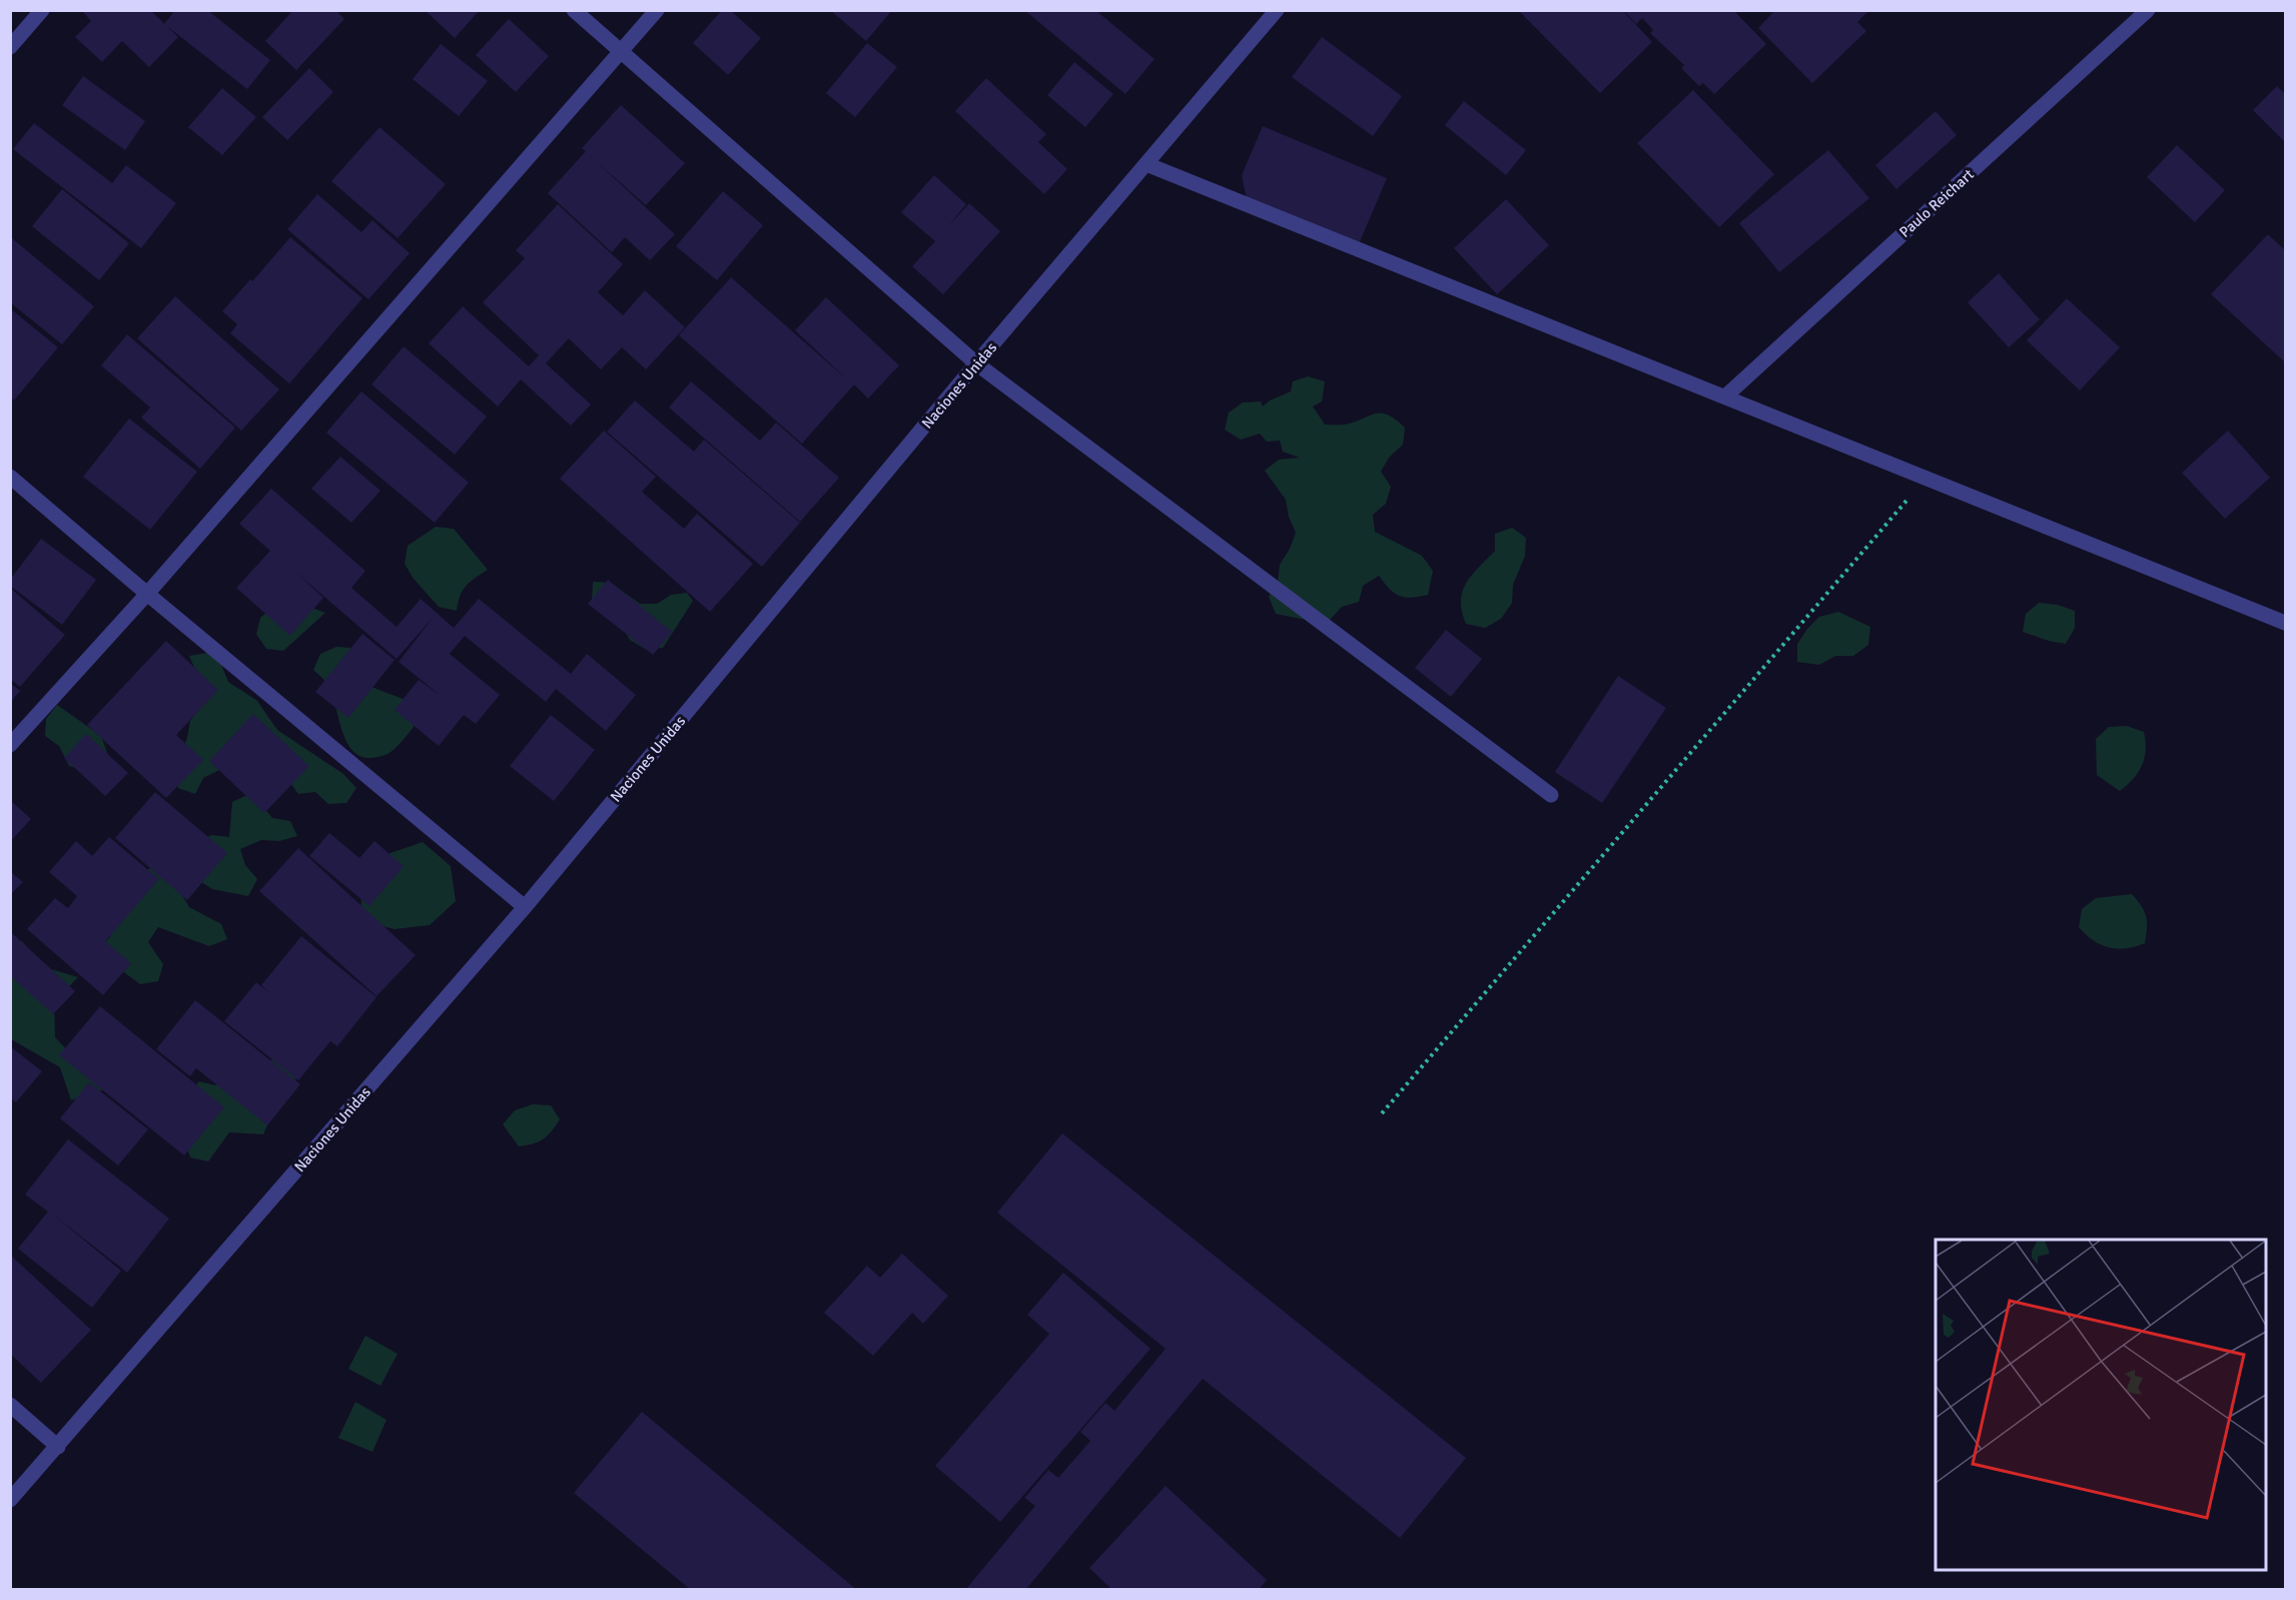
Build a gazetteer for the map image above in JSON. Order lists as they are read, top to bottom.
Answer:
{
  "streets": {
    "street": ["Paulo Reichart", "Naciones Unidas"]
  }
}
